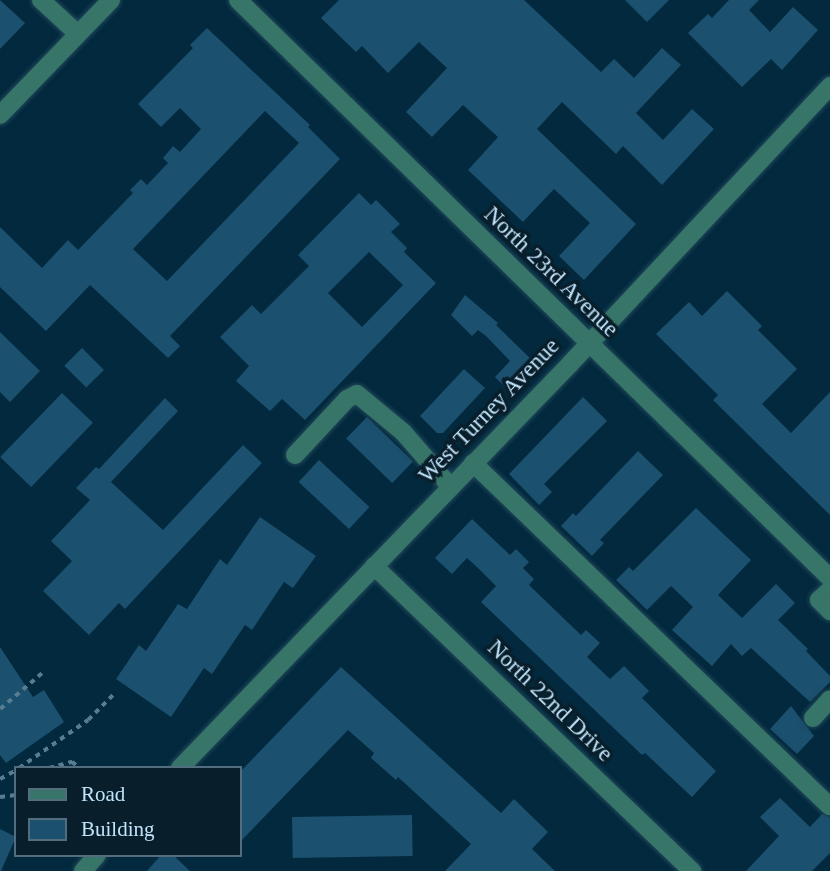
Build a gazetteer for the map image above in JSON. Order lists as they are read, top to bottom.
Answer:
{
  "streets": {
    "street": ["North 23rd Avenue", "West Turney Avenue", "North 22nd Drive"]
  },
  "crossings": [
    ["North 23rd Avenue", "West Turney Avenue"],
    ["West Turney Avenue", "North 22nd Drive"]
  ],
  "legend": ["Road", "Building"]
}
